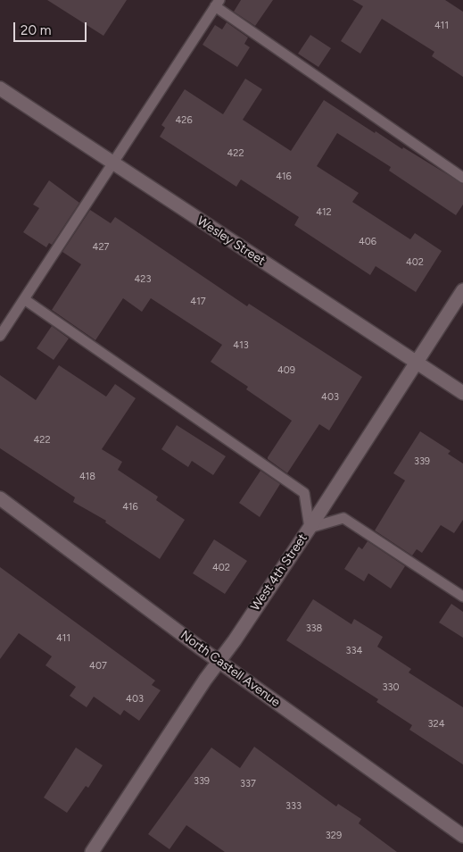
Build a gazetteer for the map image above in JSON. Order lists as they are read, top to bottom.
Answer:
{
  "streets": {
    "street": ["Wesley Street", "West 4th Street", "North Castell Avenue"]
  },
  "crossings": [
    ["Wesley Street", "West 4th Street"],
    ["West 4th Street", "North Castell Avenue"]
  ],
  "house_numbers": [
    "411",
    "426",
    "422",
    "416",
    "412",
    "406",
    "427",
    "402",
    "423",
    "417",
    "413",
    "409",
    "403",
    "422",
    "339",
    "418",
    "416",
    "402",
    "338",
    "411",
    "334",
    "407",
    "330",
    "403",
    "324",
    "339",
    "337",
    "333",
    "329"
  ],
  "scale_bar": "20 m"
}
